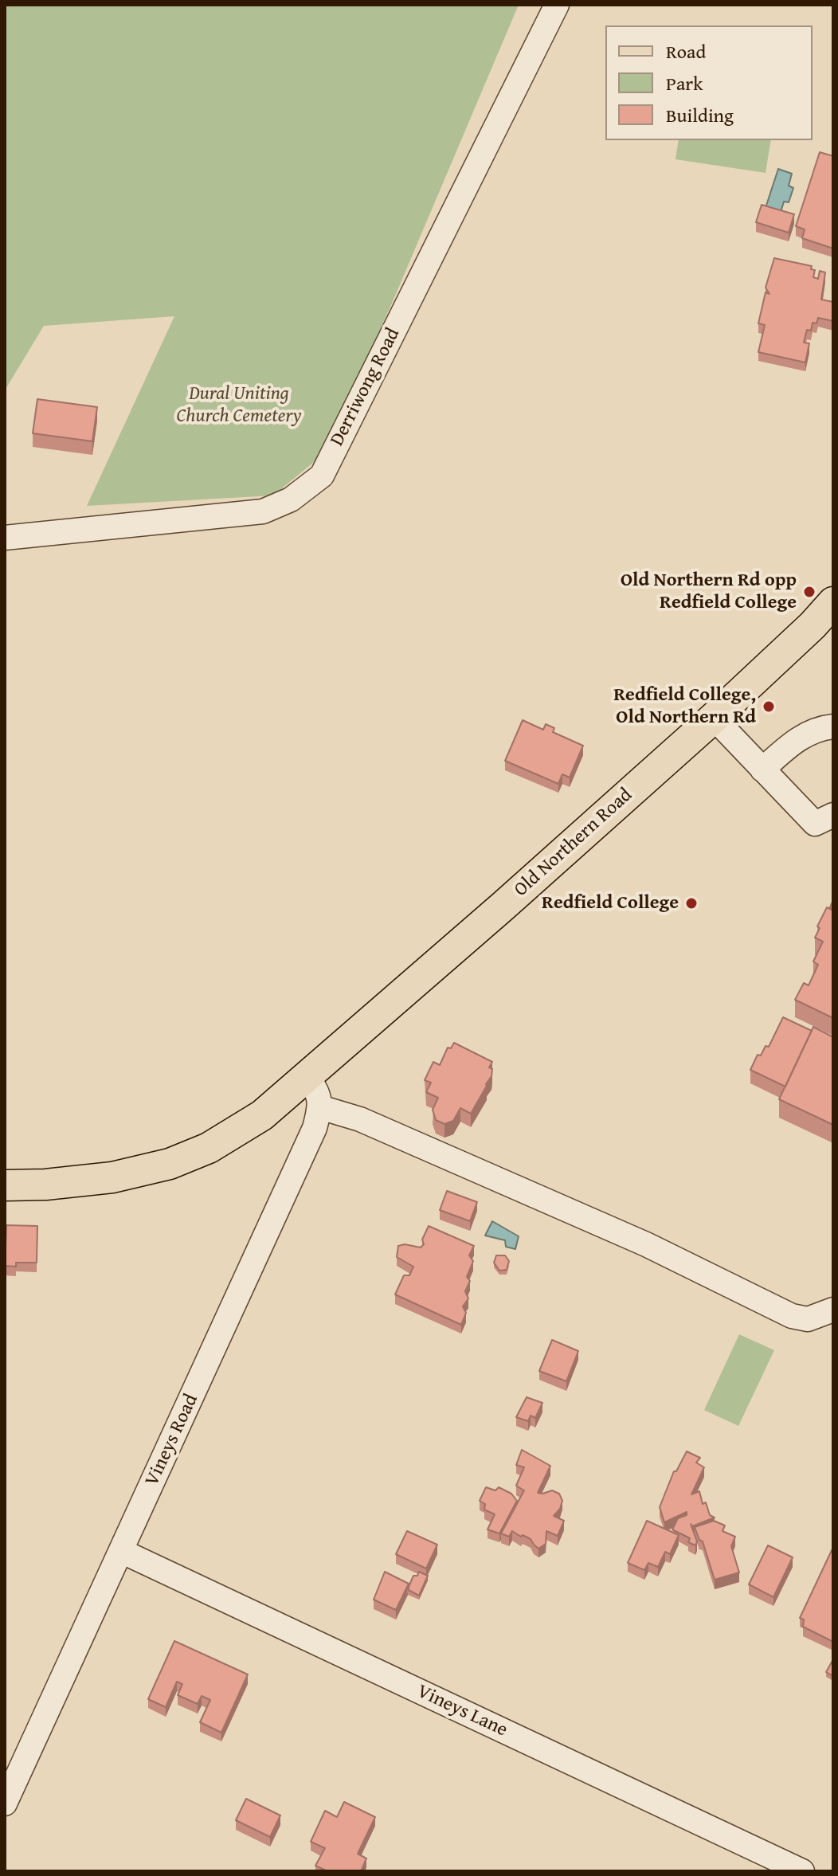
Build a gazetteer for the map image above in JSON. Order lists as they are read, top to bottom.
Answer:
{
  "streets": {
    "main road": ["Old Northern Road"],
    "street": ["Derriwong Road", "Vineys Road", "Vineys Lane"]
  },
  "crossings": [
    ["Vineys Road", "Vineys Lane"]
  ],
  "parks": ["Dural Uniting Church Cemetery"],
  "places": ["Old Northern Rd opp Redfield College", "Redfield College, Old Northern Rd", "Redfield College"],
  "legend": ["Road", "Park", "Building"]
}
